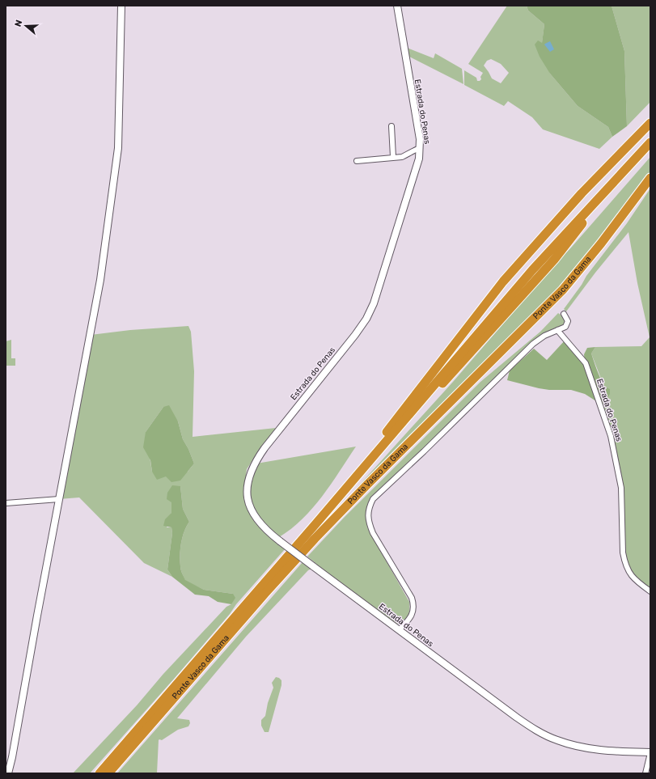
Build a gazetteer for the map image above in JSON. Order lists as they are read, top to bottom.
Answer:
{
  "streets": {
    "highway": ["Ponte Vasco da Gama"],
    "street": ["Estrada do Penas"]
  },
  "north": "left"
}
